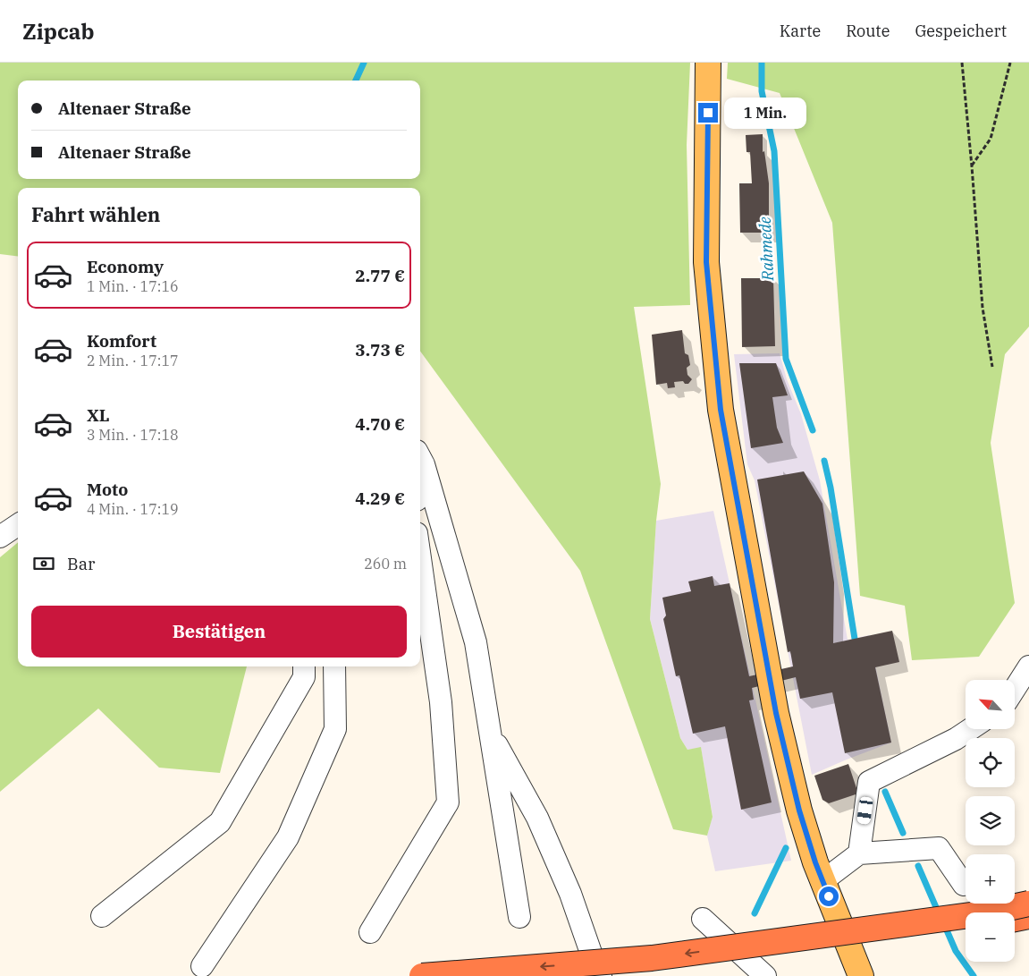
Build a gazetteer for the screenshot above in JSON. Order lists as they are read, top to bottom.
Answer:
{
  "water": ["Rahmede"],
  "north": "top left",
  "page": {
    "header": "Zipcab",
    "nav": ["Karte", "Route", "Gespeichert"],
    "banner": ["Altenaer Straße", "Altenaer Straße"],
    "bubble": "1 Min.",
    "heading": "Fahrt wählen",
    "list": [
      {
        "name": "Economy",
        "note": "1 Min. · 17:16",
        "value": "2.77 €"
      },
      {
        "name": "Komfort",
        "note": "2 Min. · 17:17",
        "value": "3.73 €"
      },
      {
        "name": "XL",
        "note": "3 Min. · 17:18",
        "value": "4.70 €"
      },
      {
        "name": "Moto",
        "note": "4 Min. · 17:19",
        "value": "4.29 €"
      }
    ],
    "pay": ["Bar", "260 m"],
    "buttons": "Bestätigen",
    "map_buttons": ["+", "−"]
  }
}
